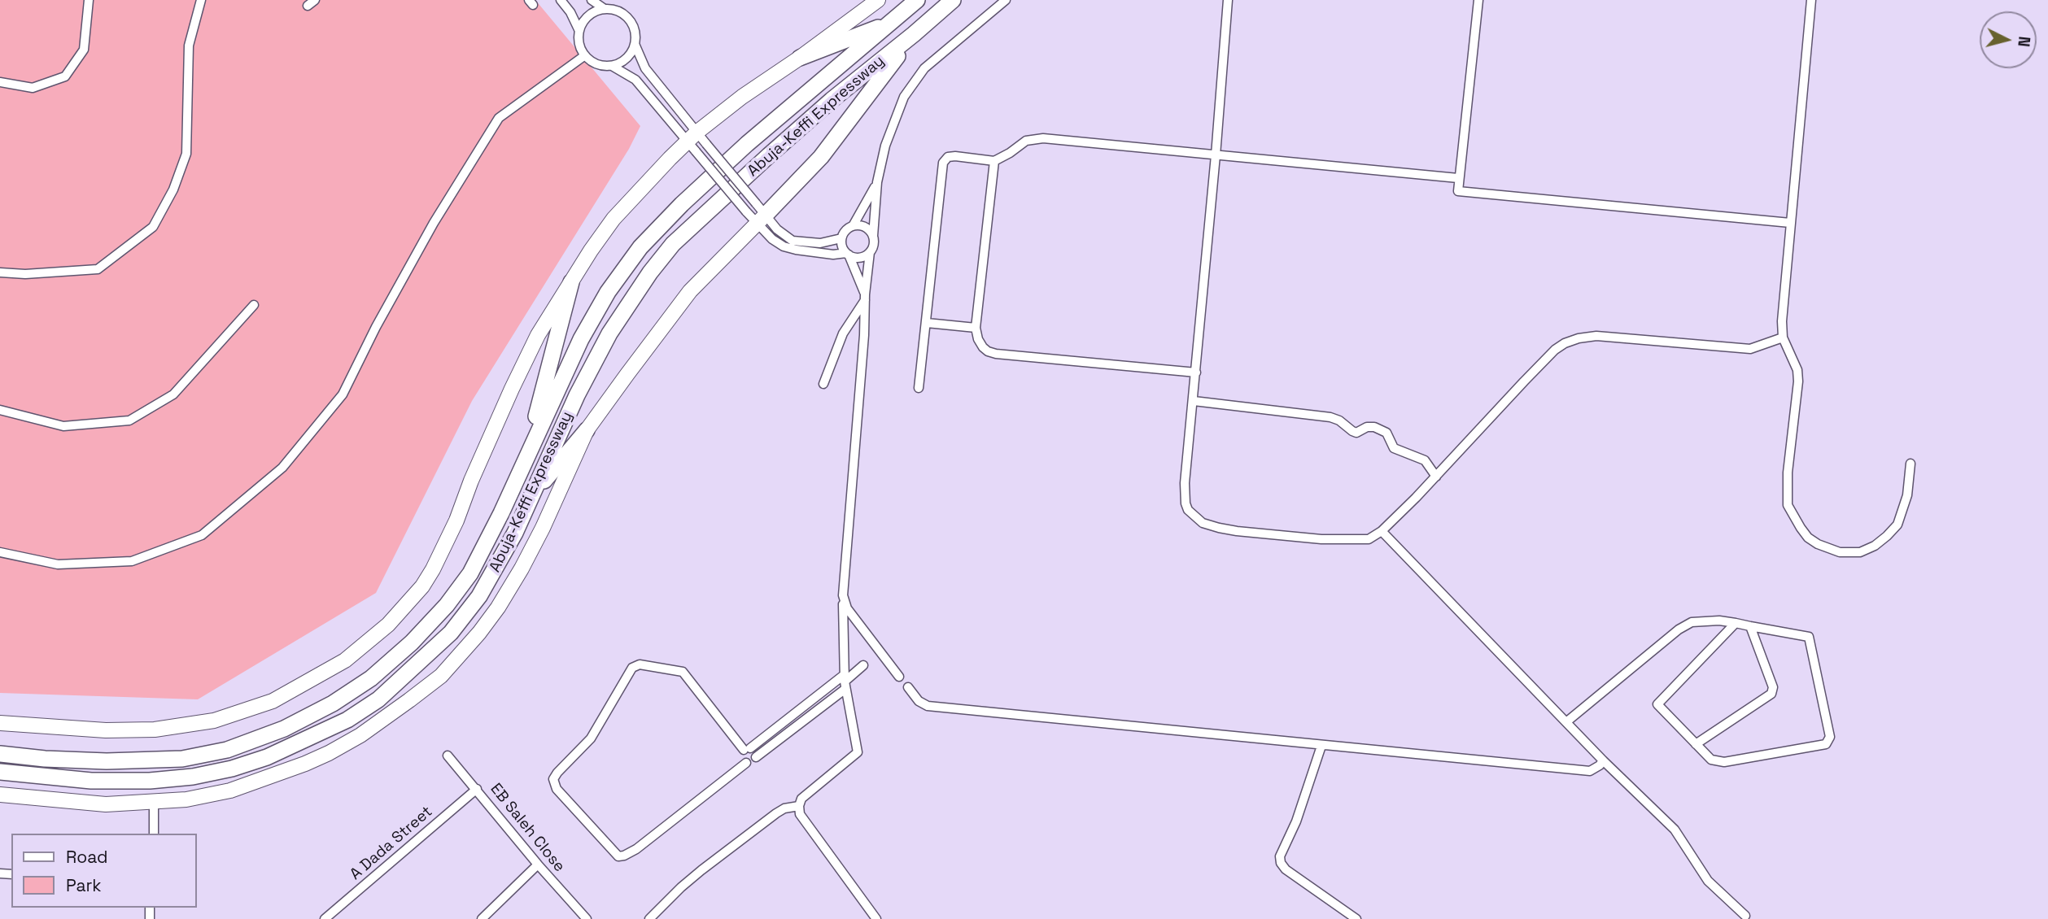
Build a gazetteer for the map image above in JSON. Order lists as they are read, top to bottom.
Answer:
{
  "streets": {
    "highway": ["Abuja-Keffi Expressway"],
    "street": ["EB Saleh Close", "A Dada Street"]
  },
  "crossings": [
    ["EB Saleh Close", "A Dada Street"]
  ],
  "legend": ["Road", "Park"],
  "north": "right"
}
